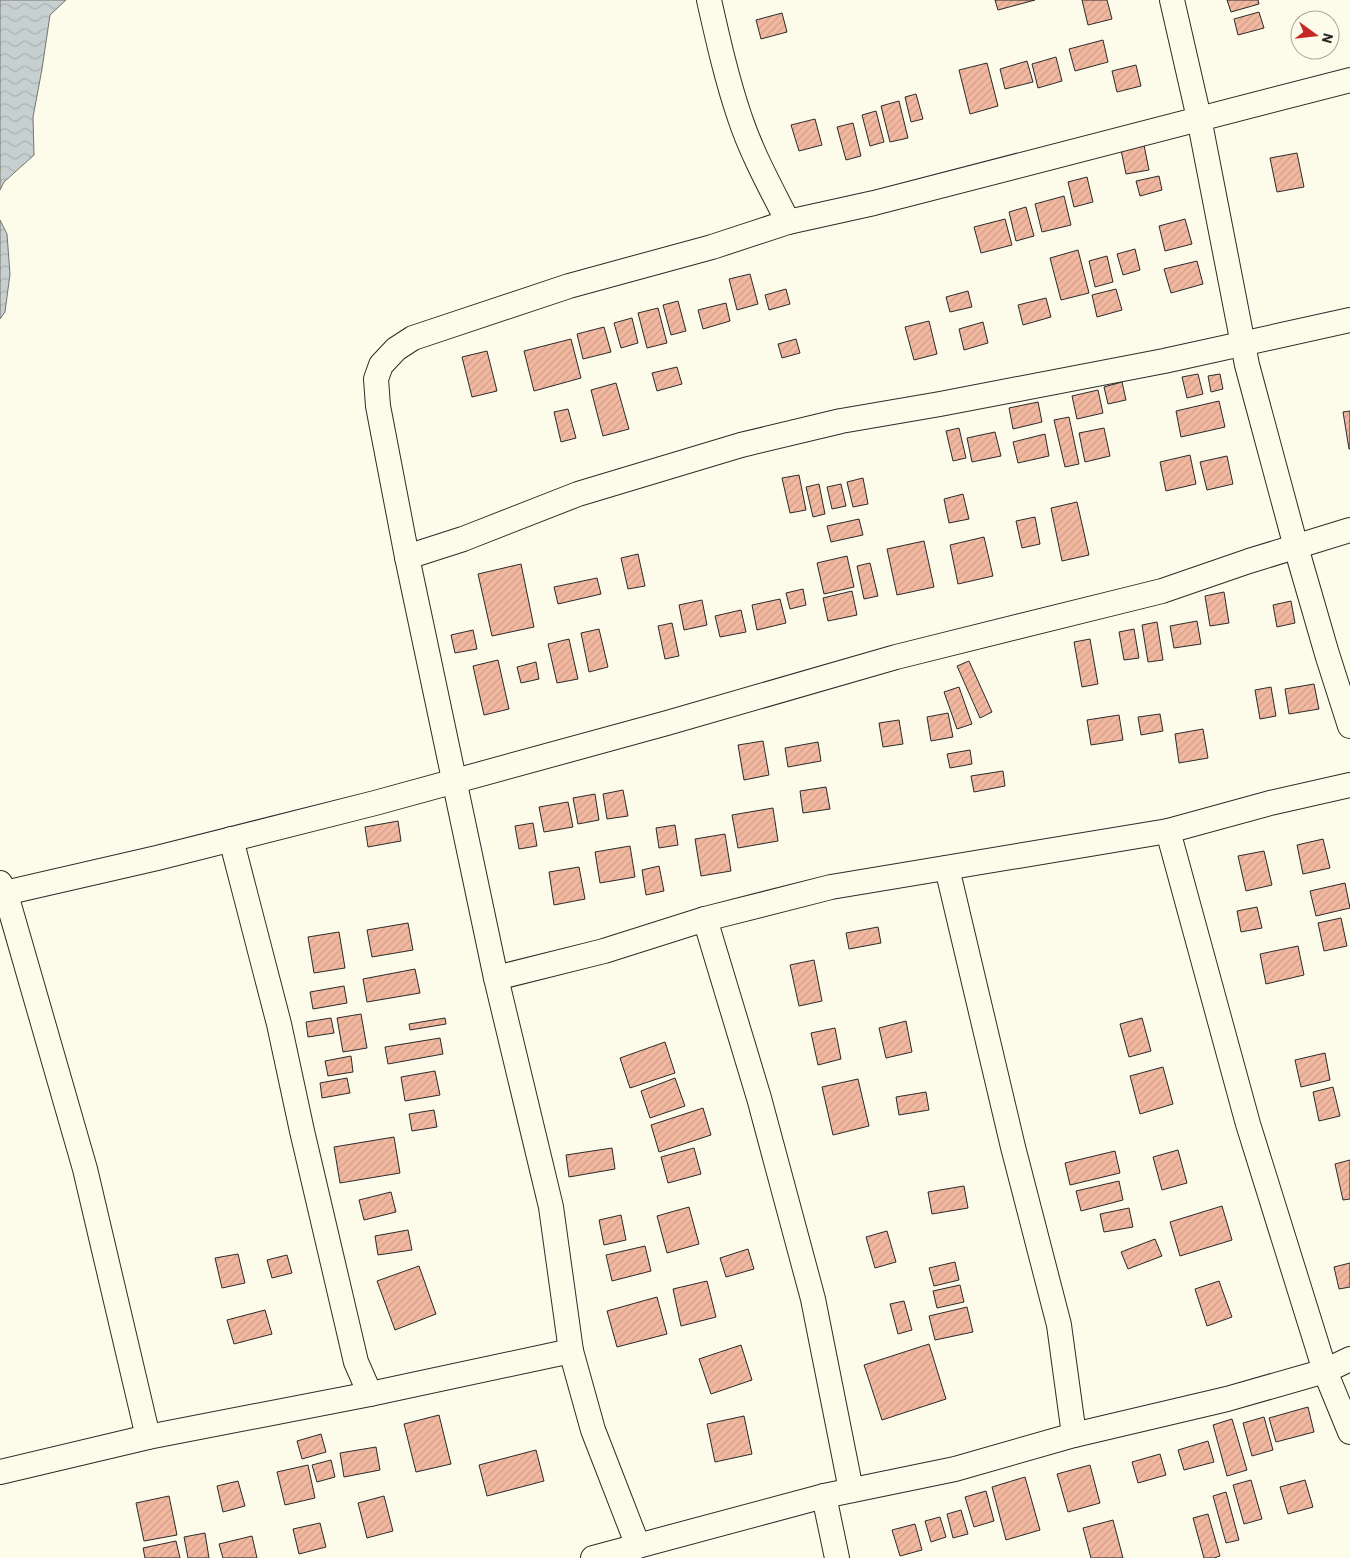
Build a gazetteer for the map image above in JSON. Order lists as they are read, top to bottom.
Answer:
{
  "north": "right"
}
